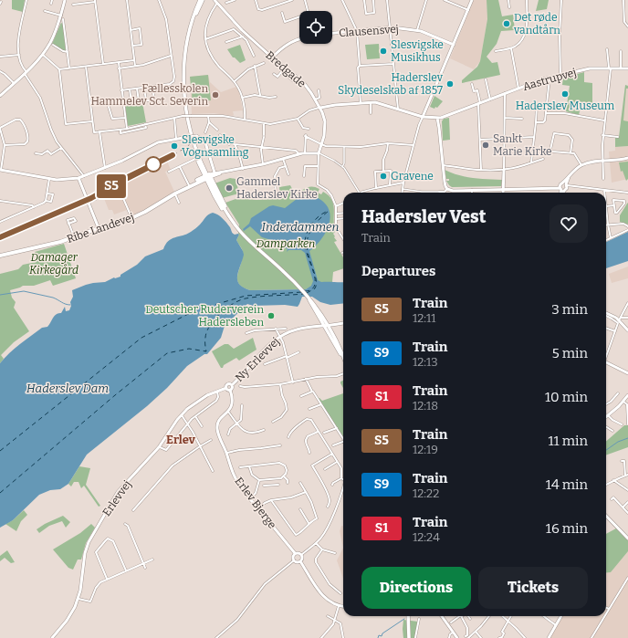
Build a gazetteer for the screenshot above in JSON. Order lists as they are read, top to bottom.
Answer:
{
  "streets": {
    "main road": ["Ribe Landevej"],
    "street": [
      "Clausensvej",
      "Bredgade",
      "Aastrupvej",
      "Ny Erlevvej",
      "Erlevvej",
      "Erlev Bjerge"
    ]
  },
  "crossings": [
    ["Bredgade", "Aastrupvej"],
    ["Ny Erlevvej", "Erlevvej"]
  ],
  "districts": ["Erlev"],
  "water": ["Inderdammen", "Haderslev Dam"],
  "parks": ["Damparken", "Damager Kirkegård"],
  "places": [
    "Det røde vandtårn",
    "Slesvigske Musikhus",
    "Haderslev Skydeselskab af 1857",
    "Haderslev Museum",
    "Fællesskolen Hammelev Sct. Severin",
    "Sankt Marie Kirke",
    "Slesvigske Vognsamling",
    "Gravene",
    "Gammel Haderslev Kirke",
    "Deutscher Ruderverein Hadersleben"
  ],
  "page": {
    "on_map": "S5",
    "heading": [
      ["Haderslev Vest", "Train"],
      "Departures"
    ],
    "list": [
      {
        "mark": "S5",
        "name": "Train",
        "note": "12:11",
        "value": "3 min"
      },
      {
        "mark": "S9",
        "name": "Train",
        "note": "12:13",
        "value": "5 min"
      },
      {
        "mark": "S1",
        "name": "Train",
        "note": "12:18",
        "value": "10 min"
      },
      {
        "mark": "S5",
        "name": "Train",
        "note": "12:19",
        "value": "11 min"
      },
      {
        "mark": "S9",
        "name": "Train",
        "note": "12:22",
        "value": "14 min"
      },
      {
        "mark": "S1",
        "name": "Train",
        "note": "12:24",
        "value": "16 min"
      }
    ],
    "buttons": ["Directions", "Tickets"]
  }
}
